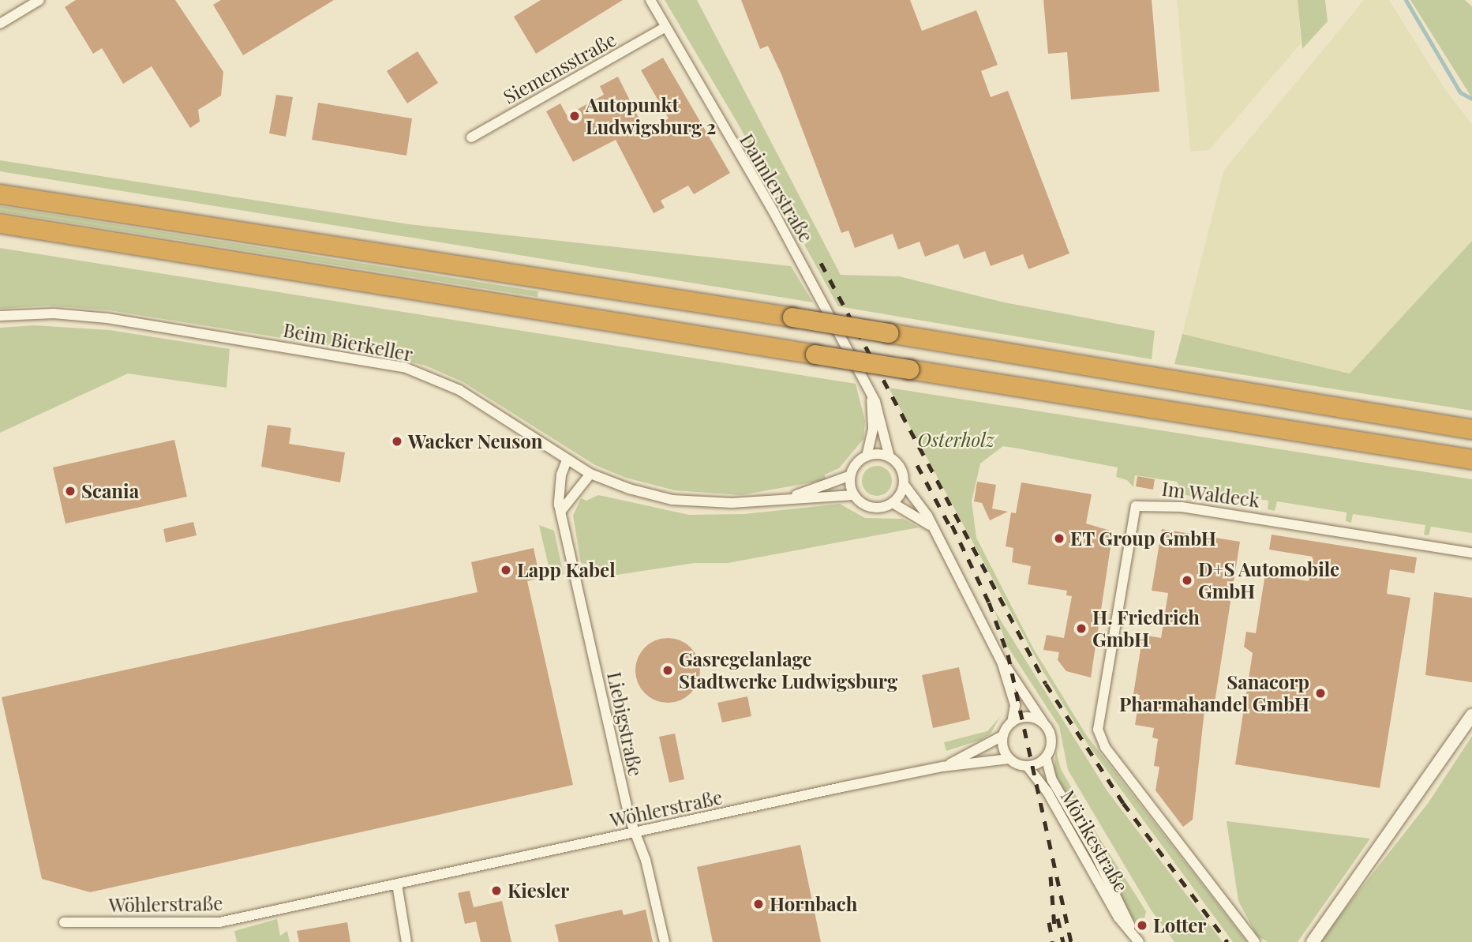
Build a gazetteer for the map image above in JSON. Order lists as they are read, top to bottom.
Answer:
{
  "streets": {
    "street": [
      "Siemensstraße",
      "Daimlerstraße",
      "Beim Bierkeller",
      "Im Waldeck",
      "Liebigstraße",
      "Wöhlerstraße",
      "Mörikestraße"
    ]
  },
  "crossings": [
    ["Siemensstraße", "Daimlerstraße"],
    ["Daimlerstraße", "Beim Bierkeller"],
    ["Daimlerstraße", "Mörikestraße"],
    ["Beim Bierkeller", "Liebigstraße"],
    ["Beim Bierkeller", "Mörikestraße"],
    ["Liebigstraße", "Wöhlerstraße"],
    ["Wöhlerstraße", "Mörikestraße"]
  ],
  "parks": ["Osterholz"],
  "places": [
    "Autopunkt Ludwigsburg 2",
    "Wacker Neuson",
    "Scania",
    "ET Group GmbH",
    "Lapp Kabel",
    "D+S Automobile GmbH",
    "H. Friedrich GmbH",
    "Gasregelanlage Stadtwerke Ludwigsburg",
    "Sanacorp Pharmahandel GmbH",
    "Kiesler",
    "Hornbach",
    "Lotter"
  ]
}
